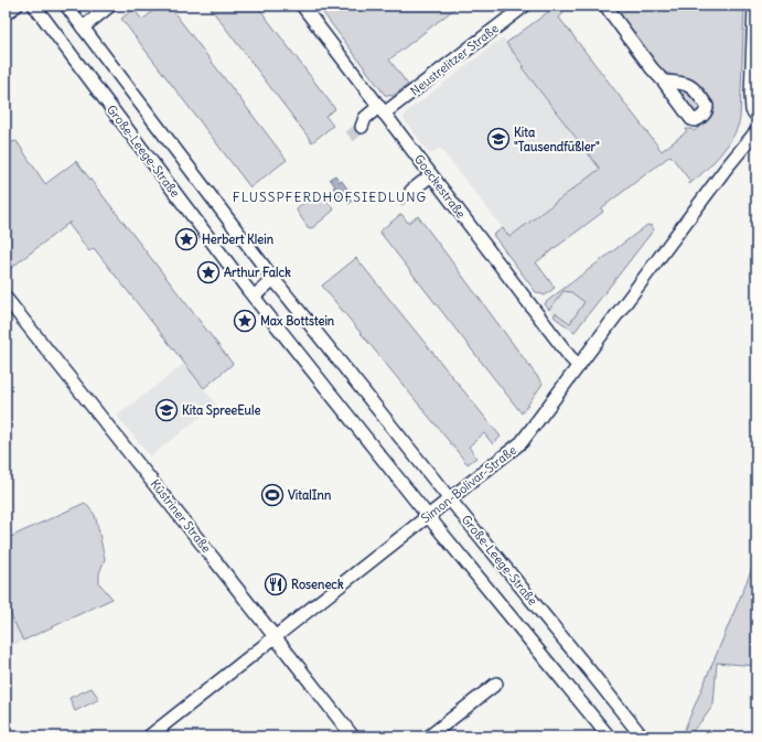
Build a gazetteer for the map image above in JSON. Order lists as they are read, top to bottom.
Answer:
{
  "streets": {
    "street": [
      "Neustrelitzer Straße",
      "Große-Leege-Straße",
      "Goeckestraße",
      "Simon-Bolivar-Straße",
      "Küstriner Straße"
    ]
  },
  "crossings": [
    ["Neustrelitzer Straße", "Goeckestraße"],
    ["Große-Leege-Straße", "Simon-Bolivar-Straße"],
    ["Goeckestraße", "Simon-Bolivar-Straße"],
    ["Simon-Bolivar-Straße", "Küstriner Straße"]
  ],
  "districts": ["FLUSSPFERDHOFSIEDLUNG"],
  "places": {
    "school or university": ["Kita \"Tausendfüßler\"", "Kita SpreeEule"],
    "place": ["Herbert Klein", "Arthur Falck", "Max Bottstein"],
    "sports": ["VitalInn"],
    "restaurant": ["Roseneck"]
  }
}
